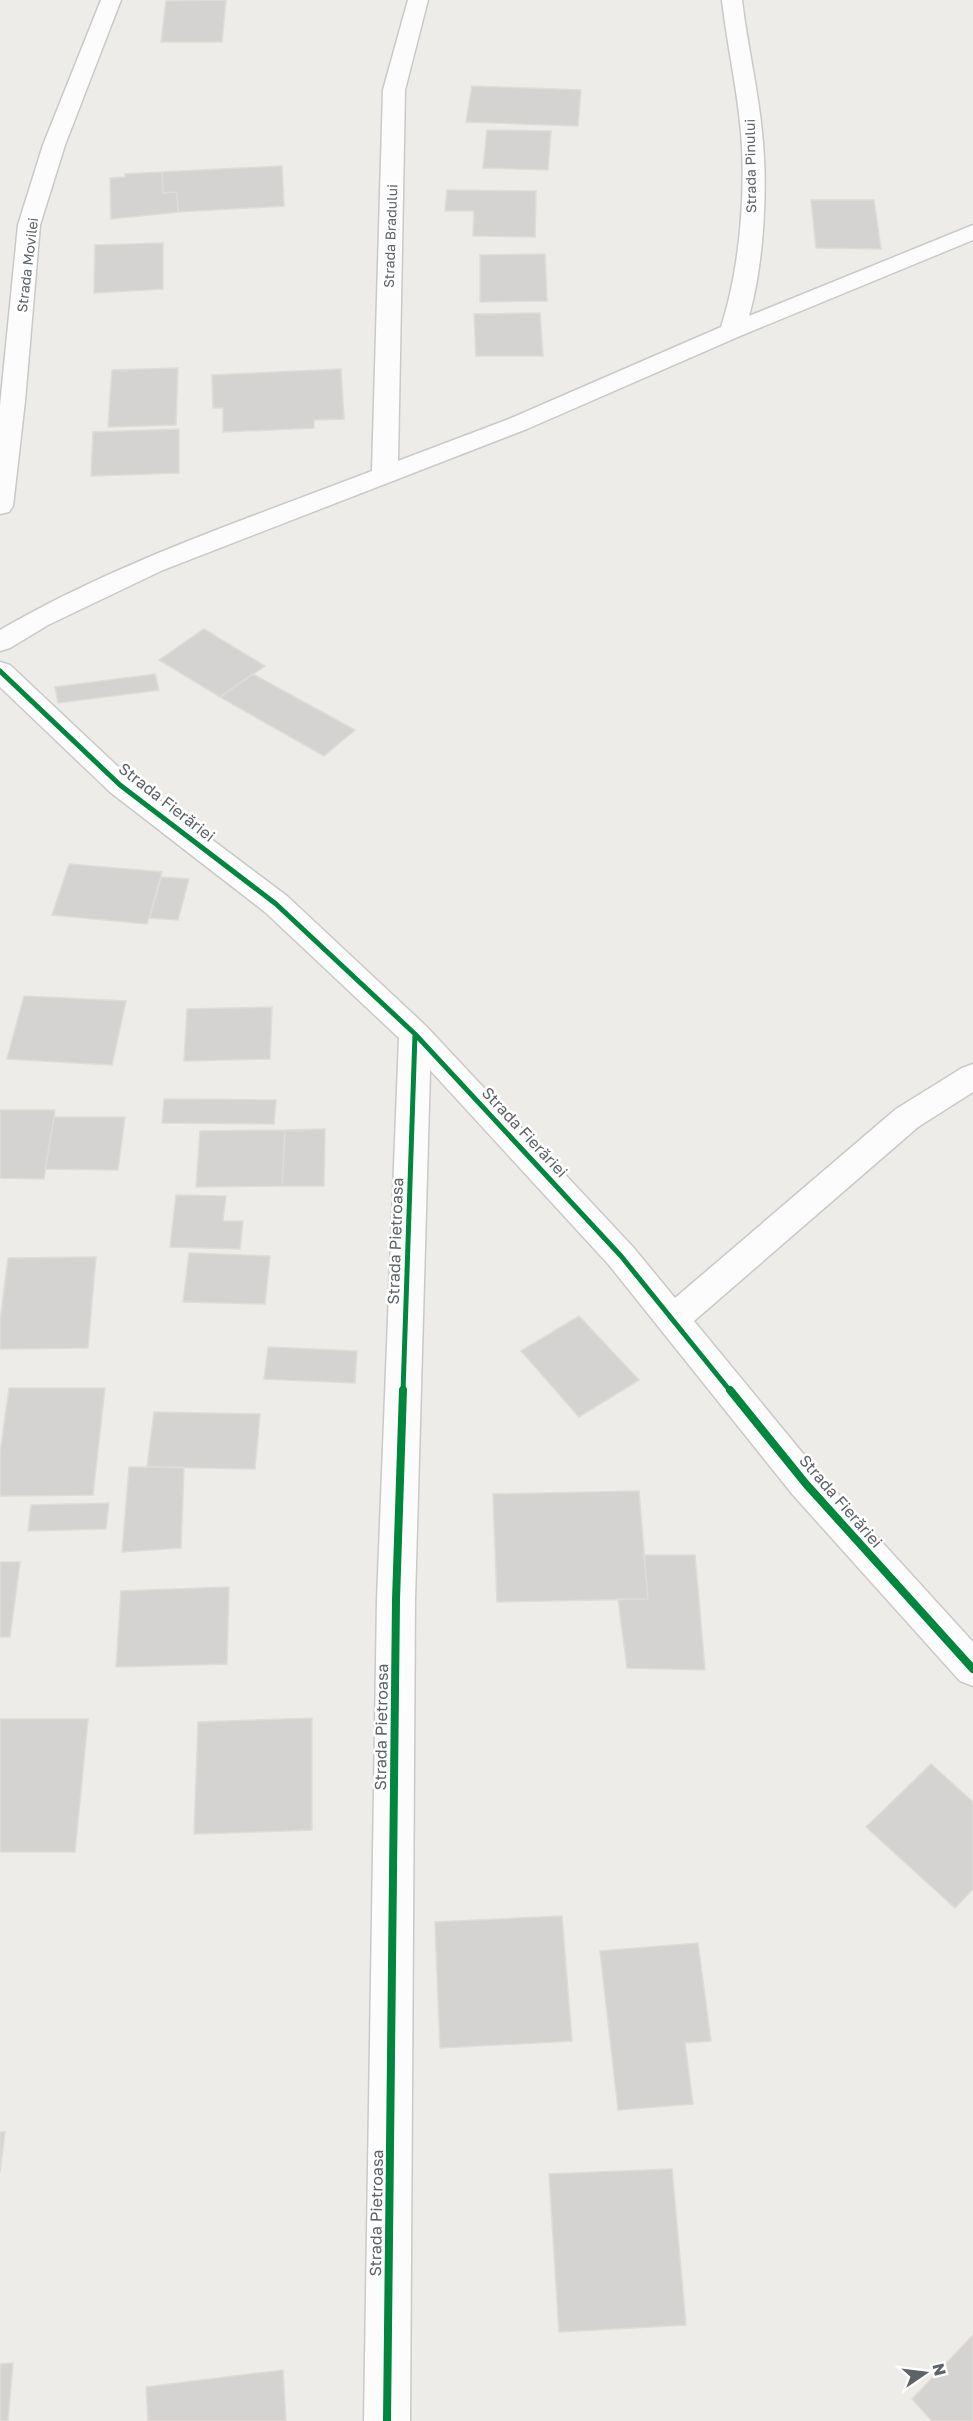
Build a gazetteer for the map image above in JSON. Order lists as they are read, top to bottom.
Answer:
{
  "streets": {
    "street": [
      "Strada Pinului",
      "Strada Bradului",
      "Strada Movilei",
      "Strada Fierăriei",
      "Strada Pietroasa"
    ]
  },
  "crossings": [
    ["Strada Fierăriei", "Strada Pietroasa"]
  ],
  "north": "right"
}
